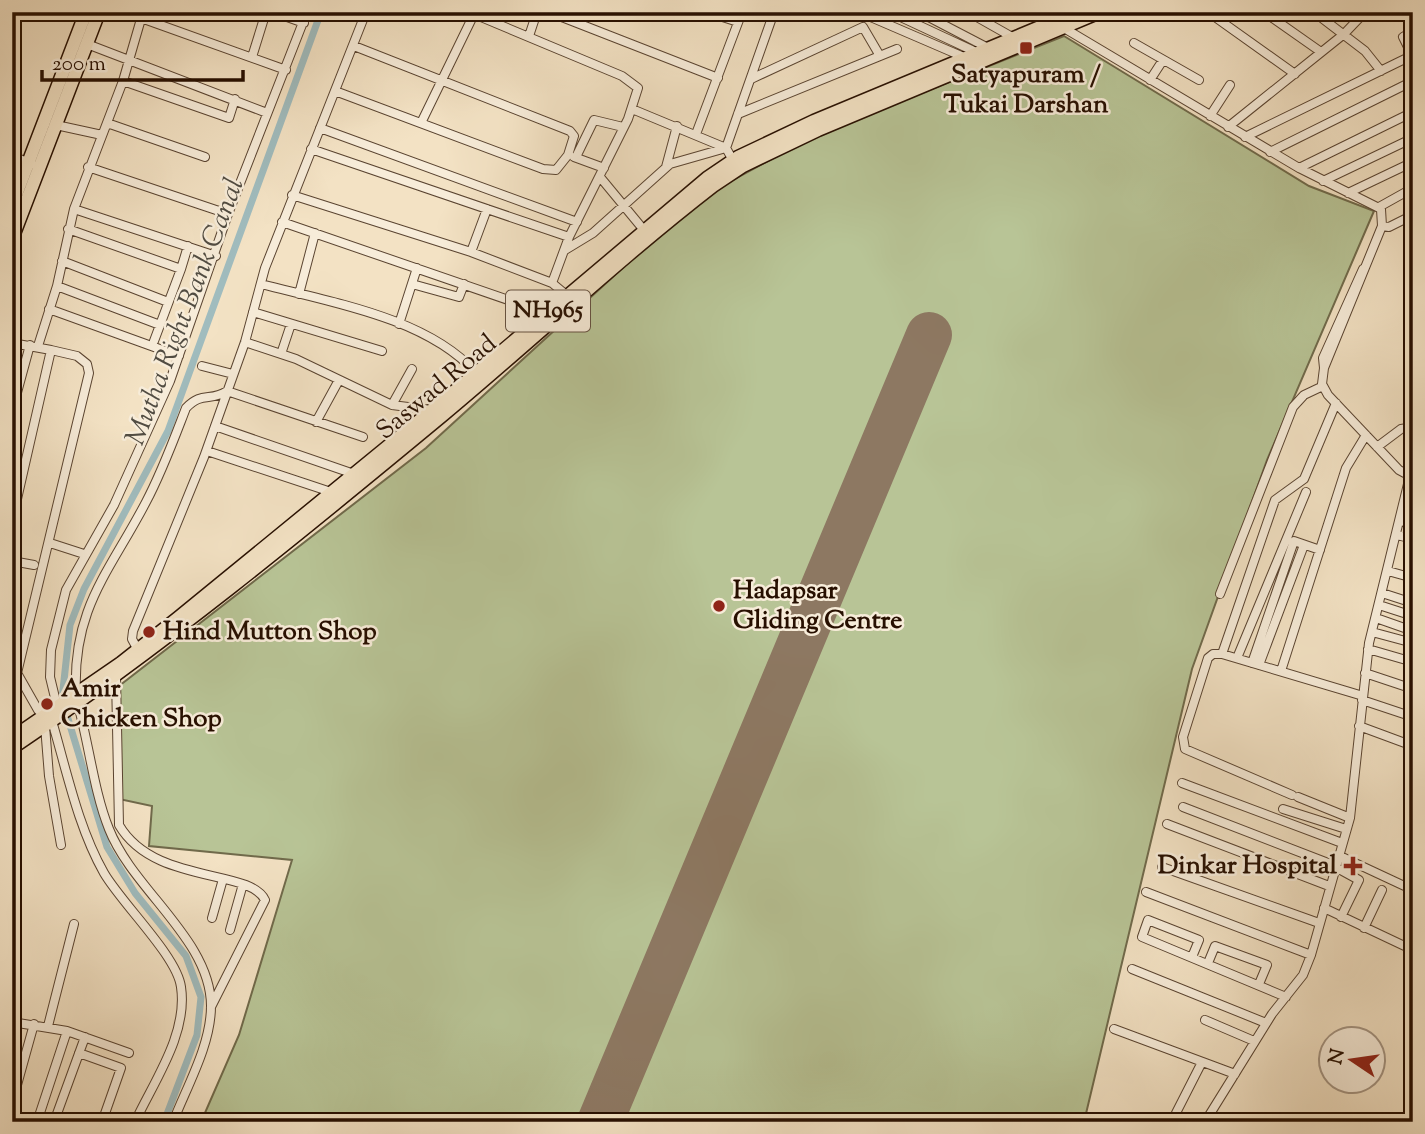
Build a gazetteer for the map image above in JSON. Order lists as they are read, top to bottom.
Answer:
{
  "streets": {
    "highway": ["NH965", "Saswad Road"]
  },
  "crossings": [
    ["NH965", "Saswad Road"]
  ],
  "water": ["Mutha Right Bank Canal"],
  "places": {
    "transit": ["Satyapuram / Tukai Darshan"],
    "other": ["Hadapsar Gliding Centre", "Hind Mutton Shop", "Amir Chicken Shop"],
    "health": ["Dinkar Hospital"]
  },
  "scale_bar": "200 m",
  "north": "left"
}
